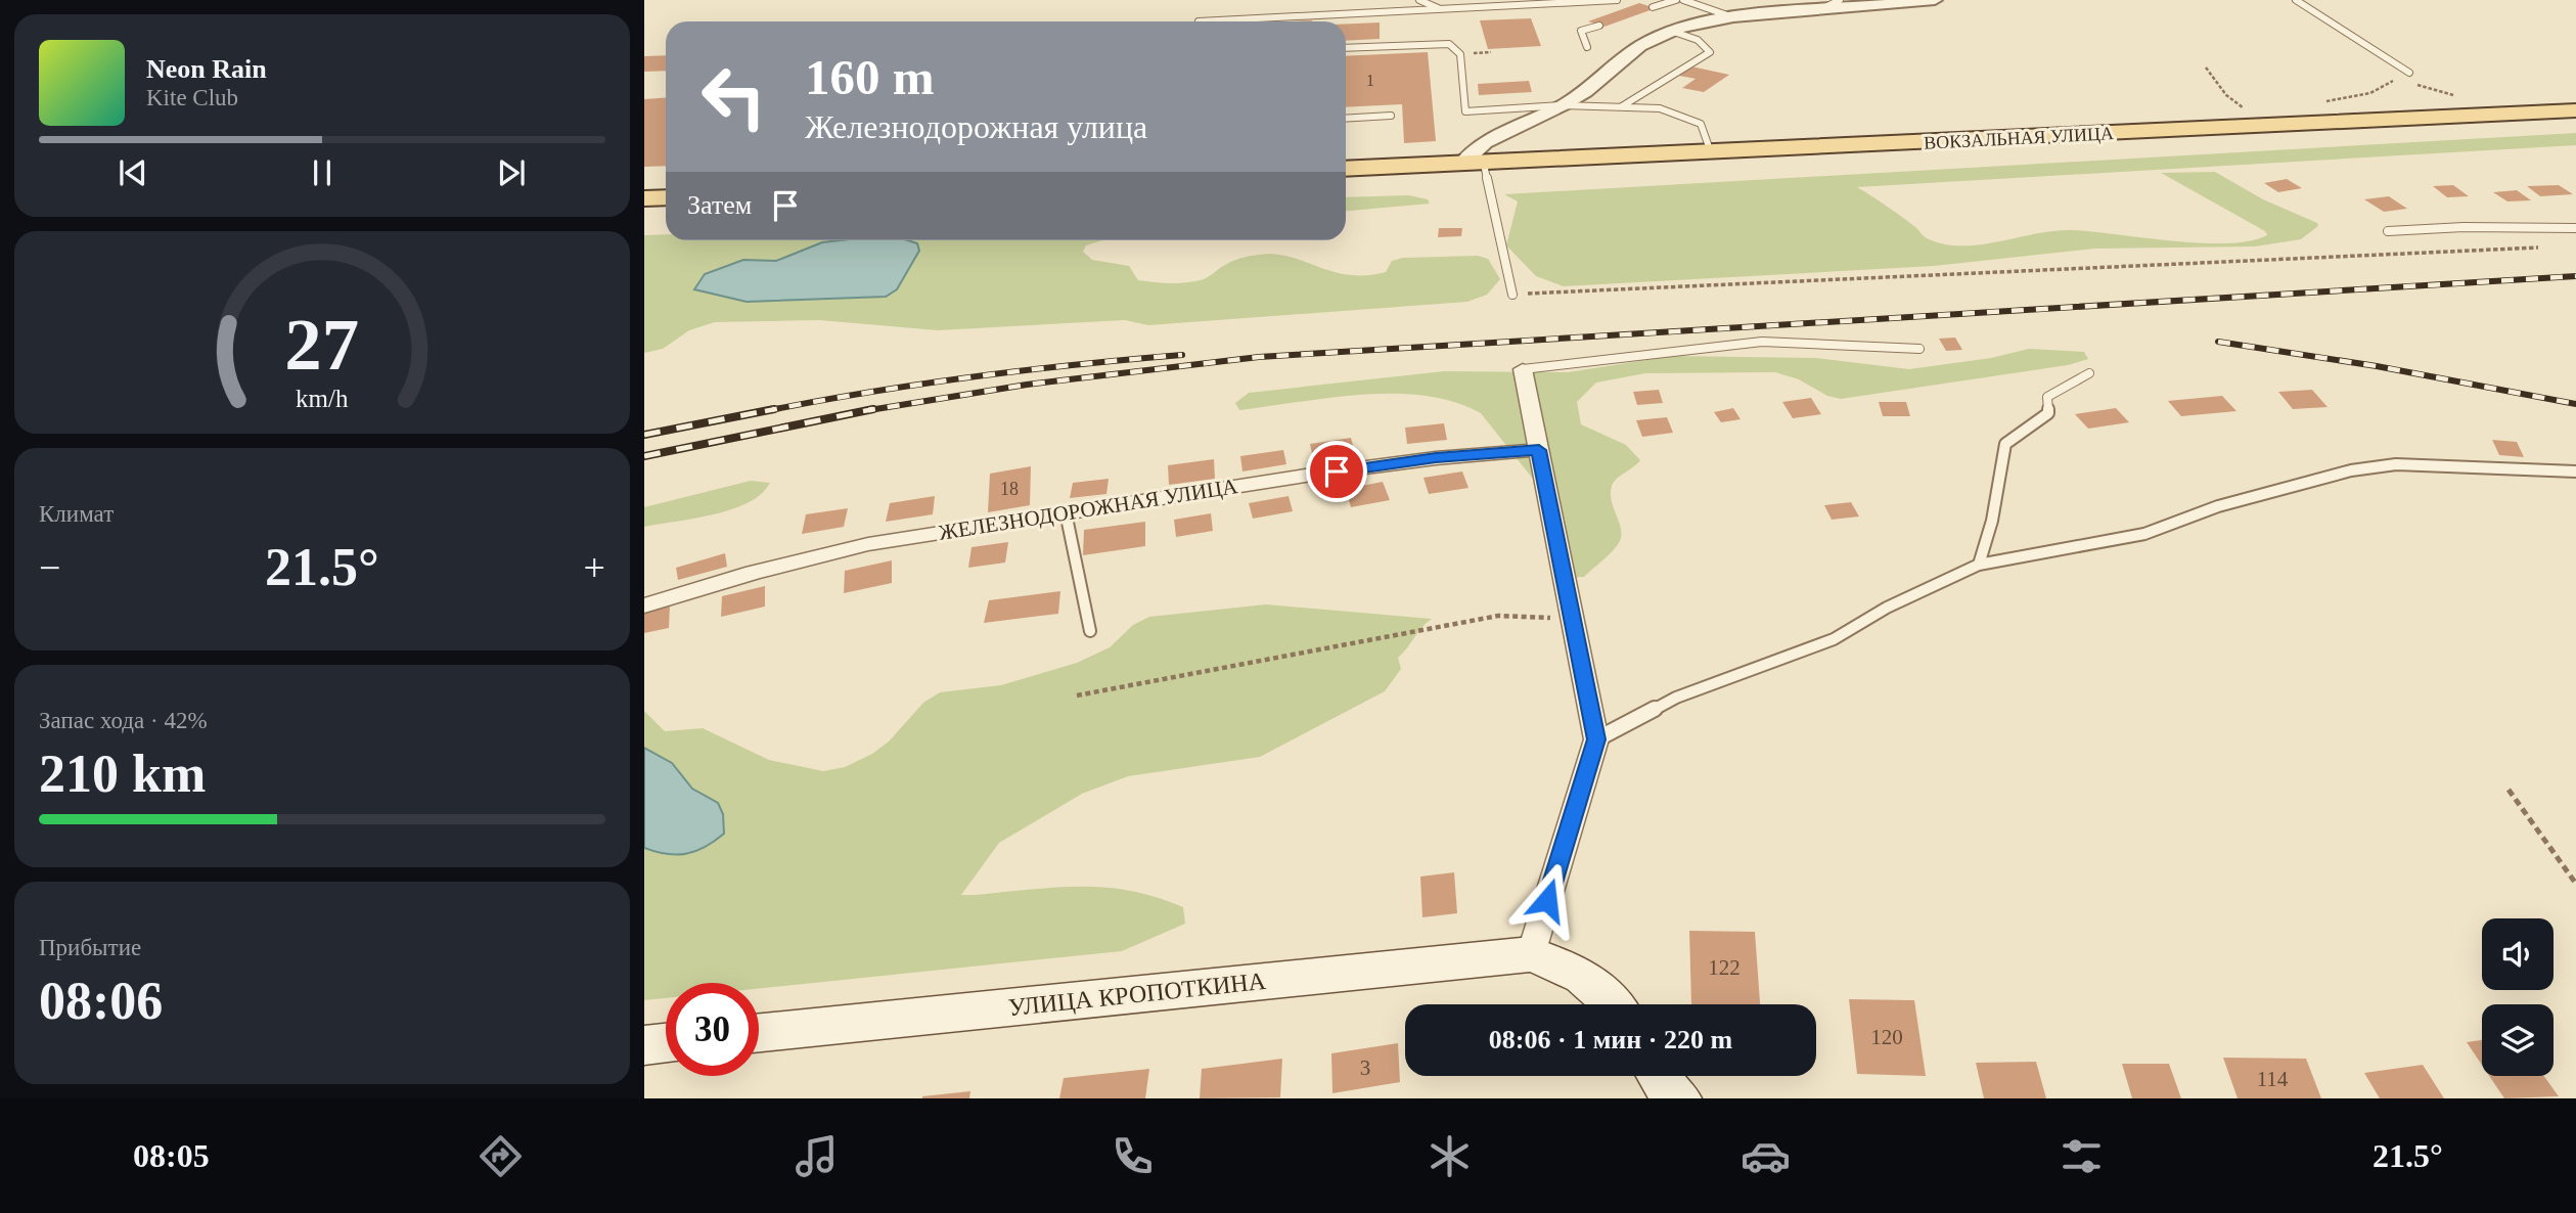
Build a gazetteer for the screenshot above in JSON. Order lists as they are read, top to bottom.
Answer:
{
  "streets": {
    "main road": ["ВОКЗАЛЬНАЯ УЛИЦА", "УЛИЦА КРОПОТКИНА"],
    "street": ["ЖЕЛЕЗНОДОРОЖНАЯ УЛИЦА"]
  },
  "house_numbers": [
    "1",
    "18",
    "122",
    "120",
    "3",
    "114"
  ],
  "page": {
    "turn": ["160 m", "Железнодорожная улица"],
    "song": ["Neon Rain", "Kite Club"],
    "then": "Затем",
    "tile": [
      "Климат",
      ["Запас хода · 42%", "210 km"],
      ["Прибытие", "08:06"]
    ],
    "heat": ["−", "21.5°", "+"],
    "limit": "30",
    "trip": "08:06 · 1 мин · 220 m",
    "tabs": ["08:05", "21.5°"],
    "gauge": ["27", "km/h"]
  }
}
